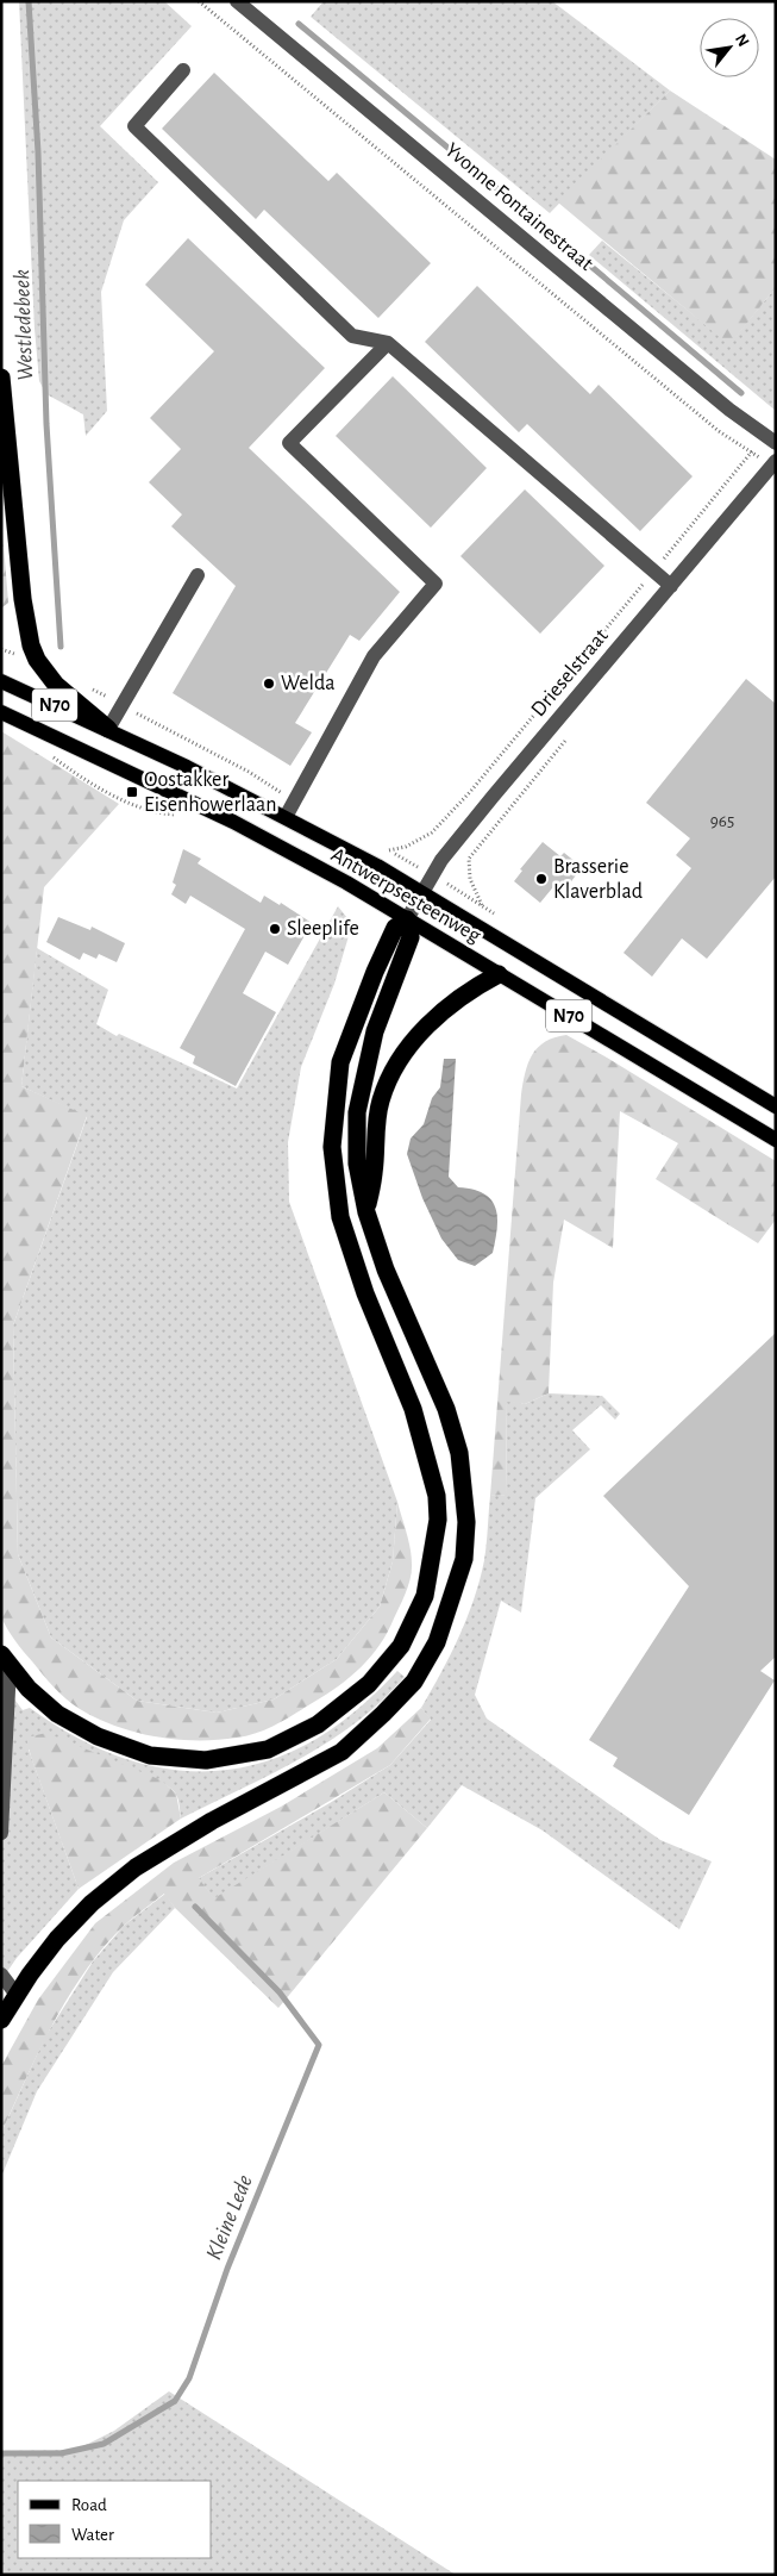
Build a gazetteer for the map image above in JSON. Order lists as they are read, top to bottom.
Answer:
{
  "streets": {
    "main road": ["N70", "Antwerpsesteenweg"],
    "street": ["Yvonne Fontainestraat", "Drieselstraat"]
  },
  "crossings": [
    ["Drieselstraat", "Antwerpsesteenweg"]
  ],
  "water": ["Westledebeek", "Kleine Lede"],
  "places": {
    "other": ["Welda", "Brasserie Klaverblad", "Sleeplife"],
    "transit": ["Oostakker Eisenhowerlaan"]
  },
  "house_numbers": ["965"],
  "legend": ["Road", "Water"],
  "north": "top right"
}
